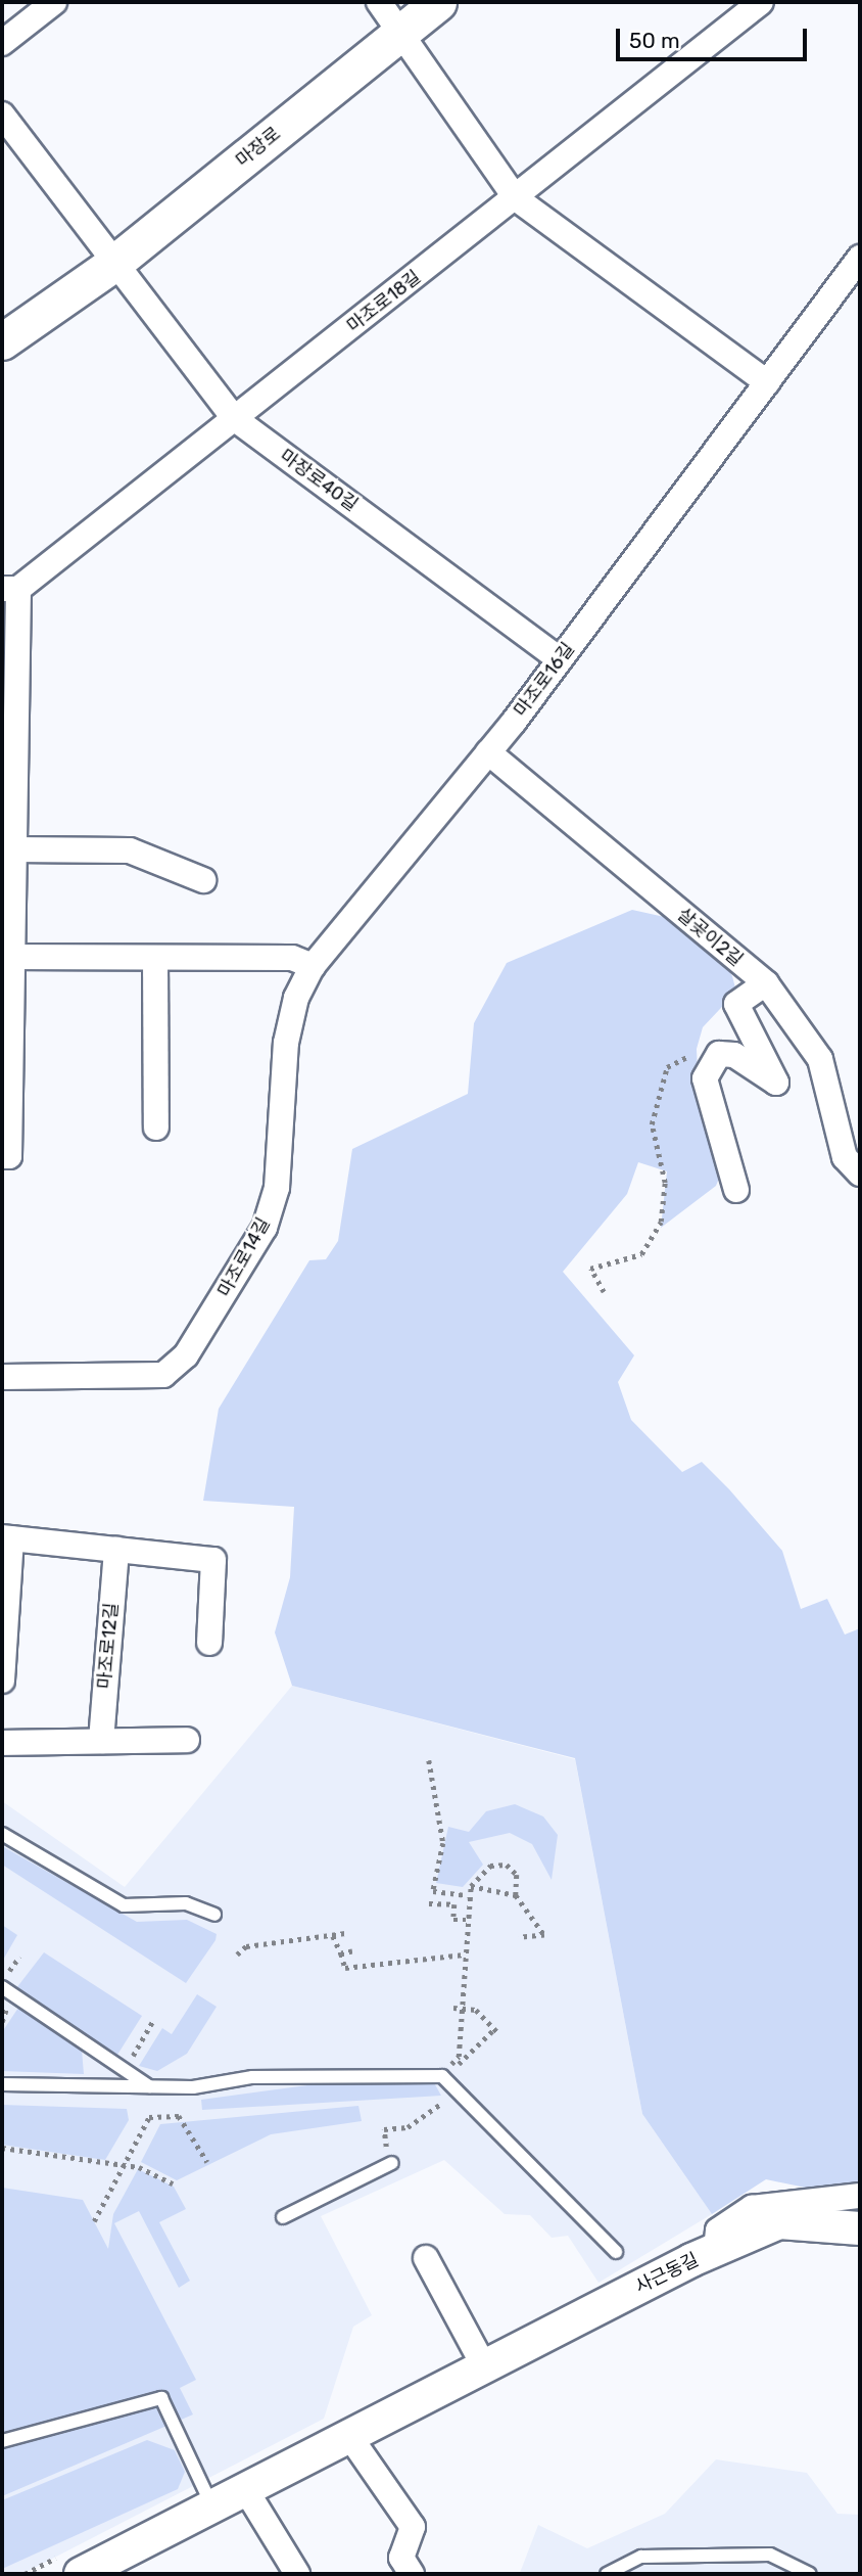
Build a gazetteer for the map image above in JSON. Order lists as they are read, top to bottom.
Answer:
{
  "streets": {
    "main road": ["마장로"],
    "street": [
      "마조로18길",
      "마장로40길",
      "마조로16길",
      "살곶이2길",
      "마조로14길",
      "마조로12길",
      "사근동길"
    ]
  },
  "crossings": [
    ["마장로", "마장로40길"],
    ["마조로18길", "마장로40길"],
    ["마장로40길", "마조로16길"],
    ["마조로16길", "살곶이2길"],
    ["마조로16길", "마조로14길"]
  ],
  "scale_bar": "50 m"
}
